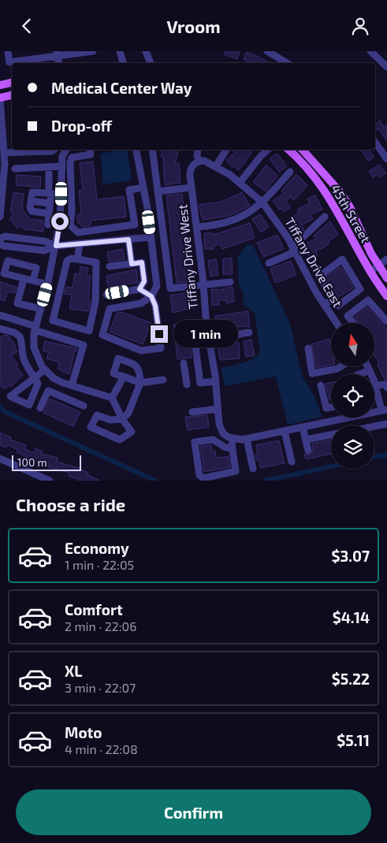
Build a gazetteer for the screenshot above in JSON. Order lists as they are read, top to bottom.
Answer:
{
  "streets": {
    "main road": ["45th Street"],
    "street": ["Tiffany Drive West", "Tiffany Drive East"]
  },
  "crossings": [
    ["Tiffany Drive West", "Tiffany Drive East"]
  ],
  "scale_bar": "100 m",
  "north": "top",
  "page": {
    "header": "Vroom",
    "banner": ["Medical Center Way", "Drop-off"],
    "bubble": "1 min",
    "scale": "100 m",
    "heading": "Choose a ride",
    "list": [
      {
        "name": "Economy",
        "note": "1 min · 22:05",
        "value": "$3.07"
      },
      {
        "name": "Comfort",
        "note": "2 min · 22:06",
        "value": "$4.14"
      },
      {
        "name": "XL",
        "note": "3 min · 22:07",
        "value": "$5.22"
      },
      {
        "name": "Moto",
        "note": "4 min · 22:08",
        "value": "$5.11"
      }
    ],
    "buttons": "Confirm"
  }
}
